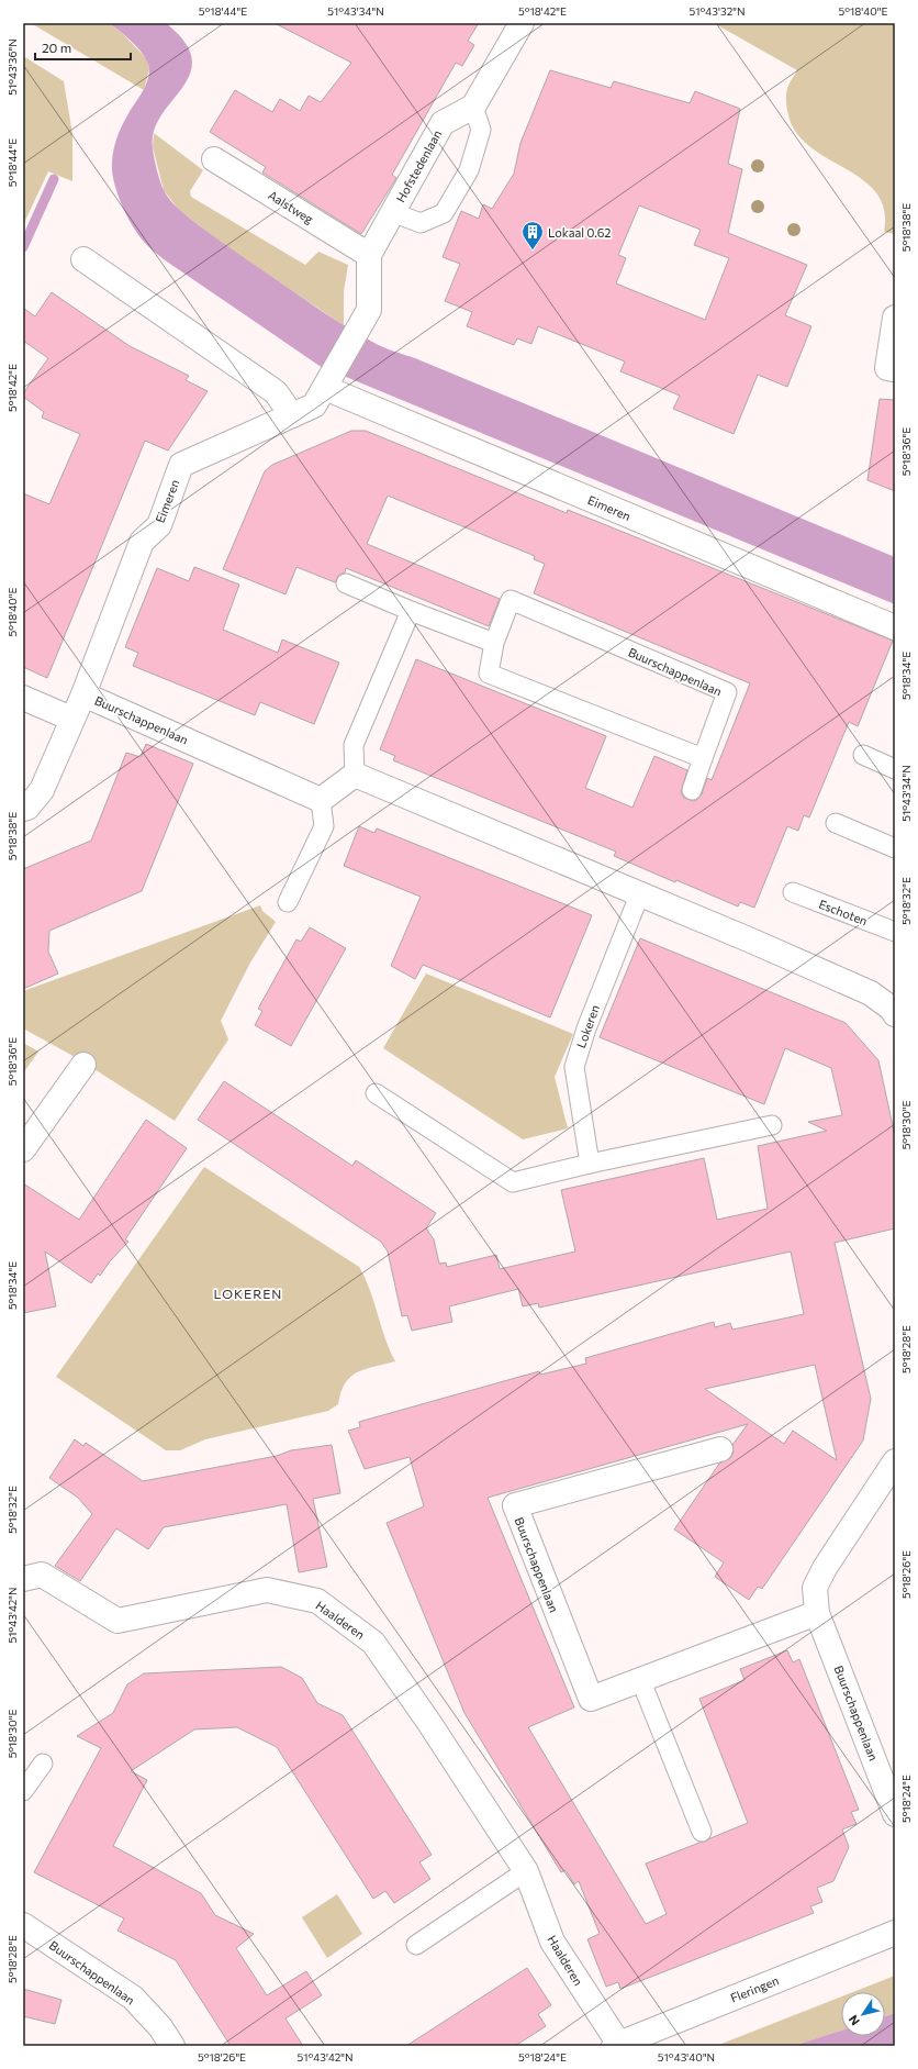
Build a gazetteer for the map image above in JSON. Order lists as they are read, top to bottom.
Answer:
{
  "streets": {
    "street": [
      "Hofstedenlaan",
      "Aalstweg",
      "Eimeren",
      "Buurschappenlaan",
      "Haalderen",
      "Fleringen"
    ],
    "lane": ["Eschoten", "Lokeren"]
  },
  "crossings": [
    ["Hofstedenlaan", "Aalstweg"],
    ["Hofstedenlaan", "Eimeren"],
    ["Aalstweg", "Eimeren"],
    ["Eimeren", "Buurschappenlaan"],
    ["Haalderen", "Fleringen"]
  ],
  "districts": ["LOKEREN"],
  "places": {
    "building": ["Lokaal 0.62"]
  },
  "scale_bar": "20 m",
  "north": "bottom left",
  "coordinates": [
    "5°18'44\"E",
    "51°43'34\"N",
    "5°18'42\"E",
    "51°43'32\"N",
    "5°18'40\"E",
    "51°43'36\"N",
    "5°18'38\"E",
    "5°18'36\"E",
    "5°18'34\"E",
    "5°18'32\"E",
    "5°18'30\"E",
    "5°18'28\"E",
    "5°18'26\"E",
    "51°43'42\"N",
    "5°18'24\"E",
    "51°43'40\"N"
  ]
}
